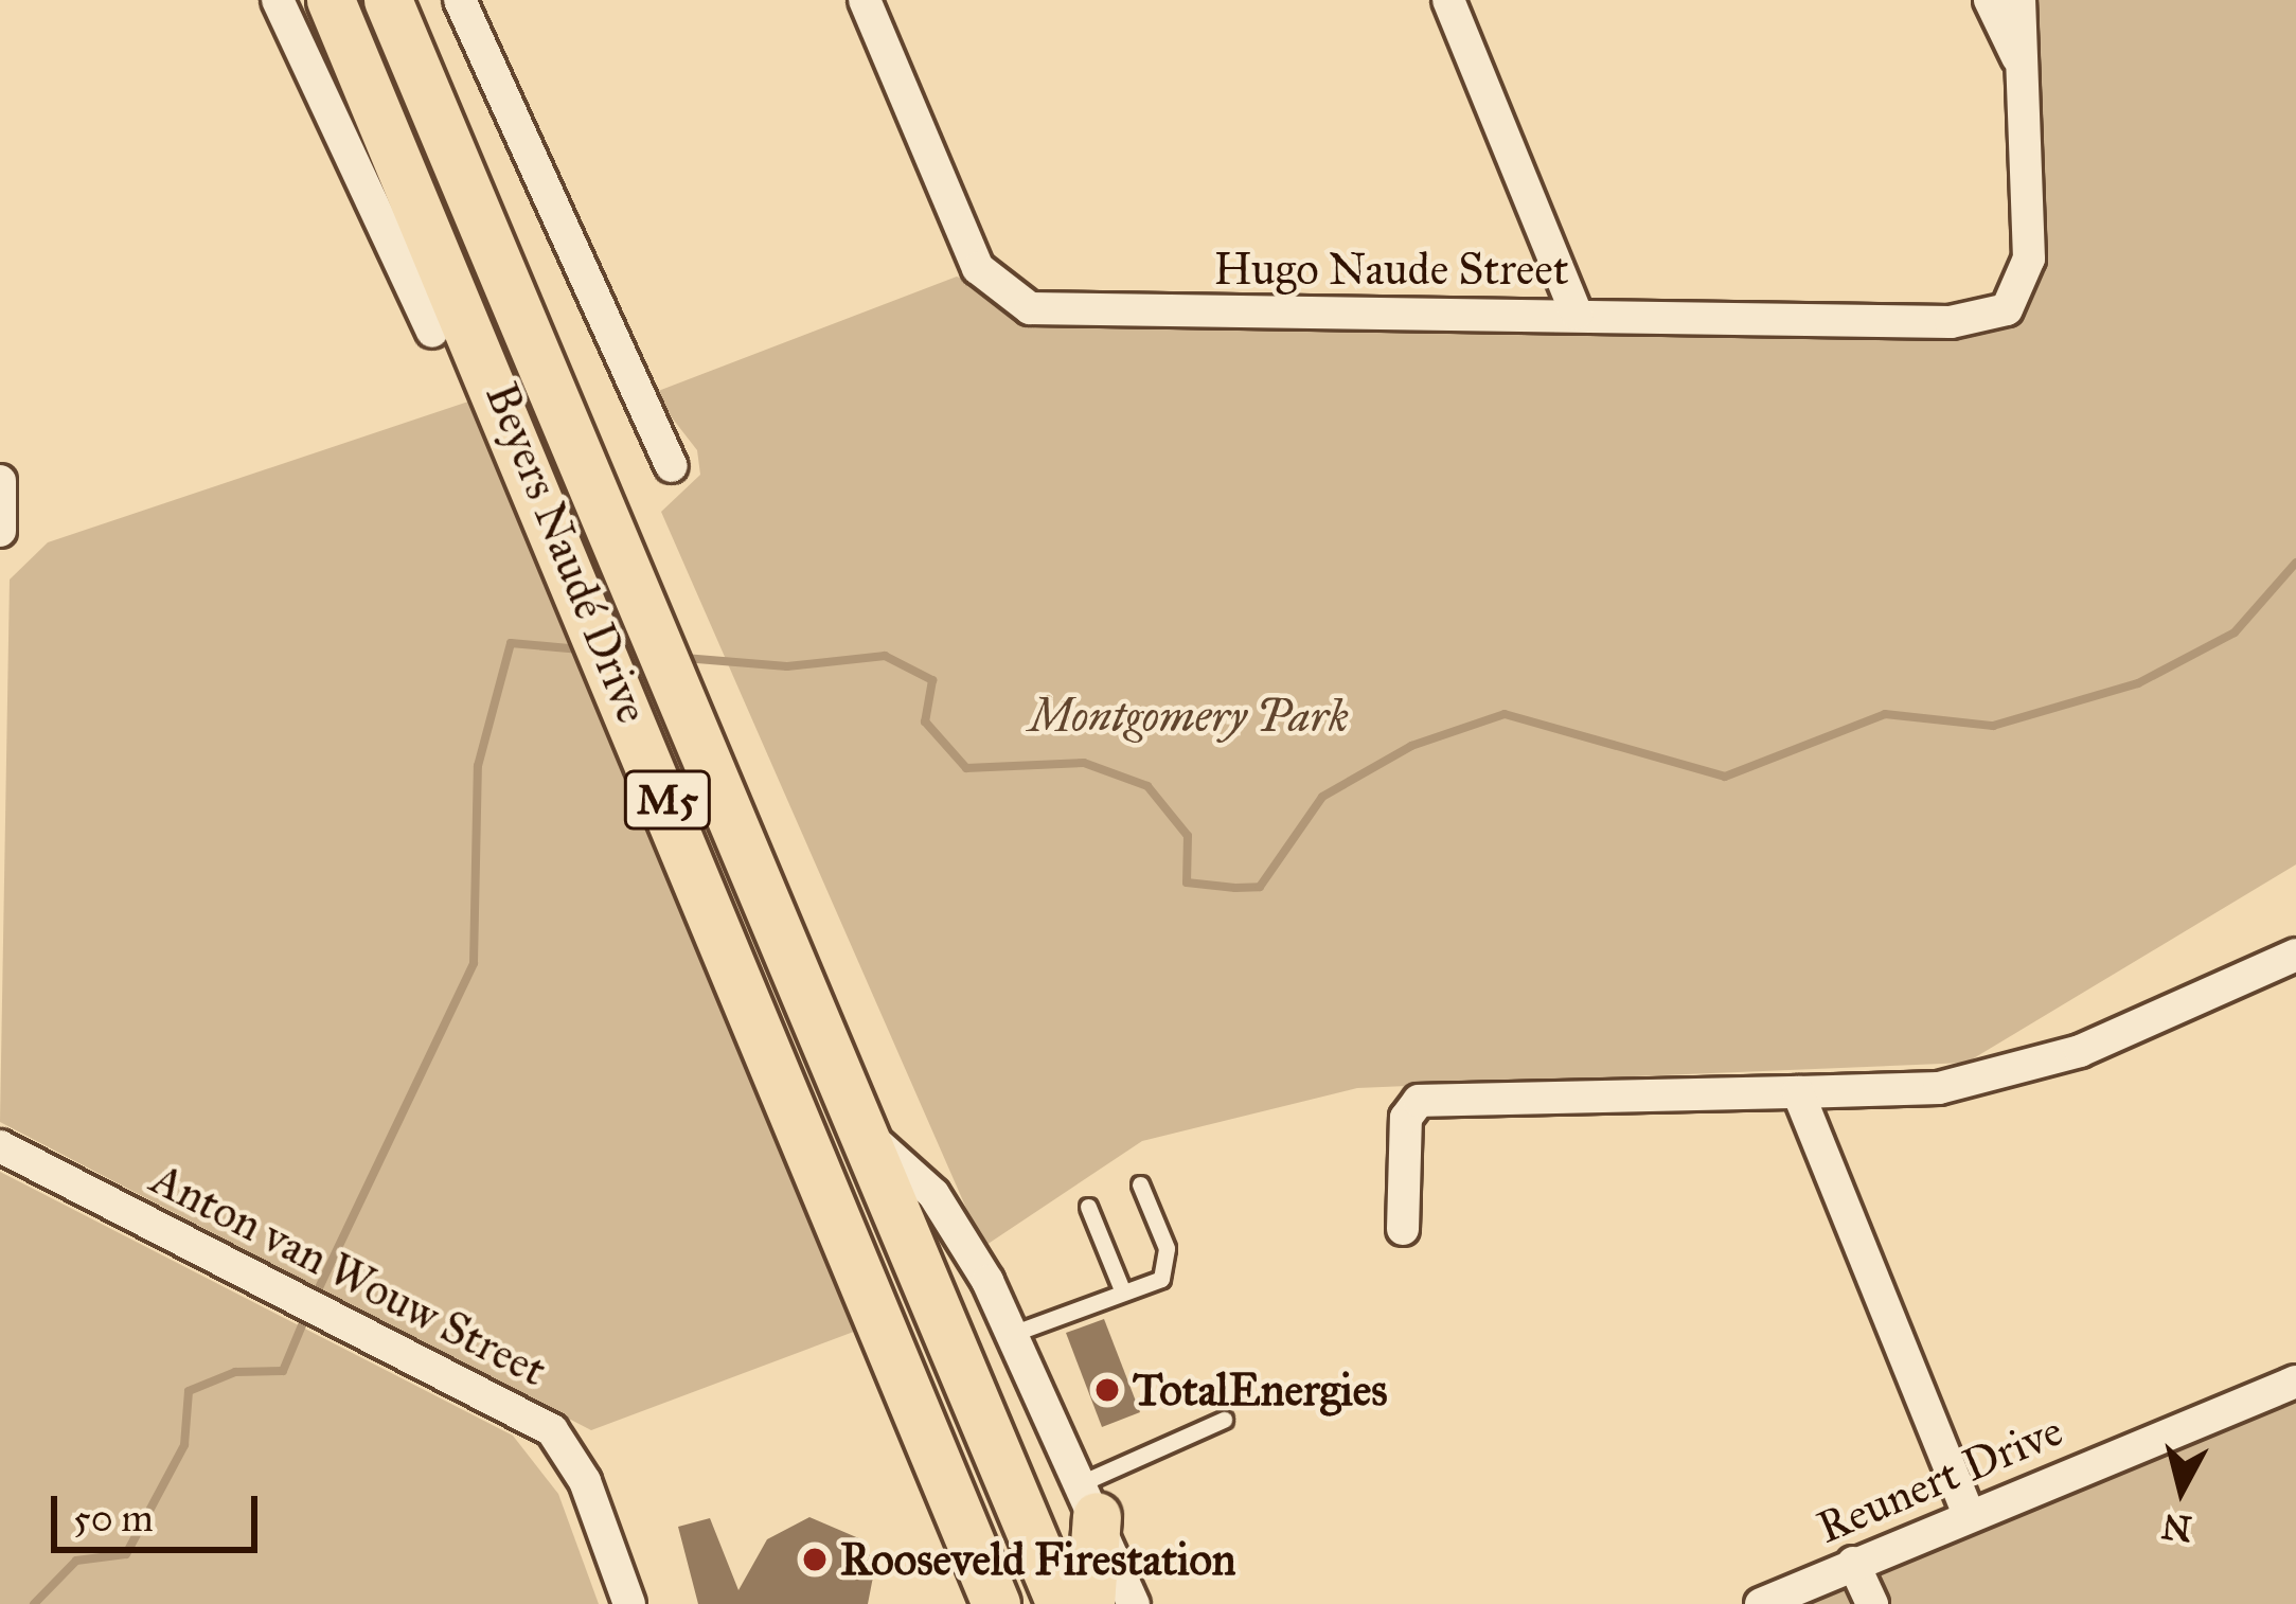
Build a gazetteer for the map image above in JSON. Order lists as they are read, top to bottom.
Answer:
{
  "streets": {
    "main road": ["Beyers Naudé Drive", "M5"],
    "street": ["Hugo Naude Street", "Anton van Wouw Street", "Reunert Drive"]
  },
  "parks": ["Montgomery Park"],
  "places": ["TotalEnergies", "Rooseveld Firestation"],
  "scale_bar": "50 m",
  "north": "bottom"
}
